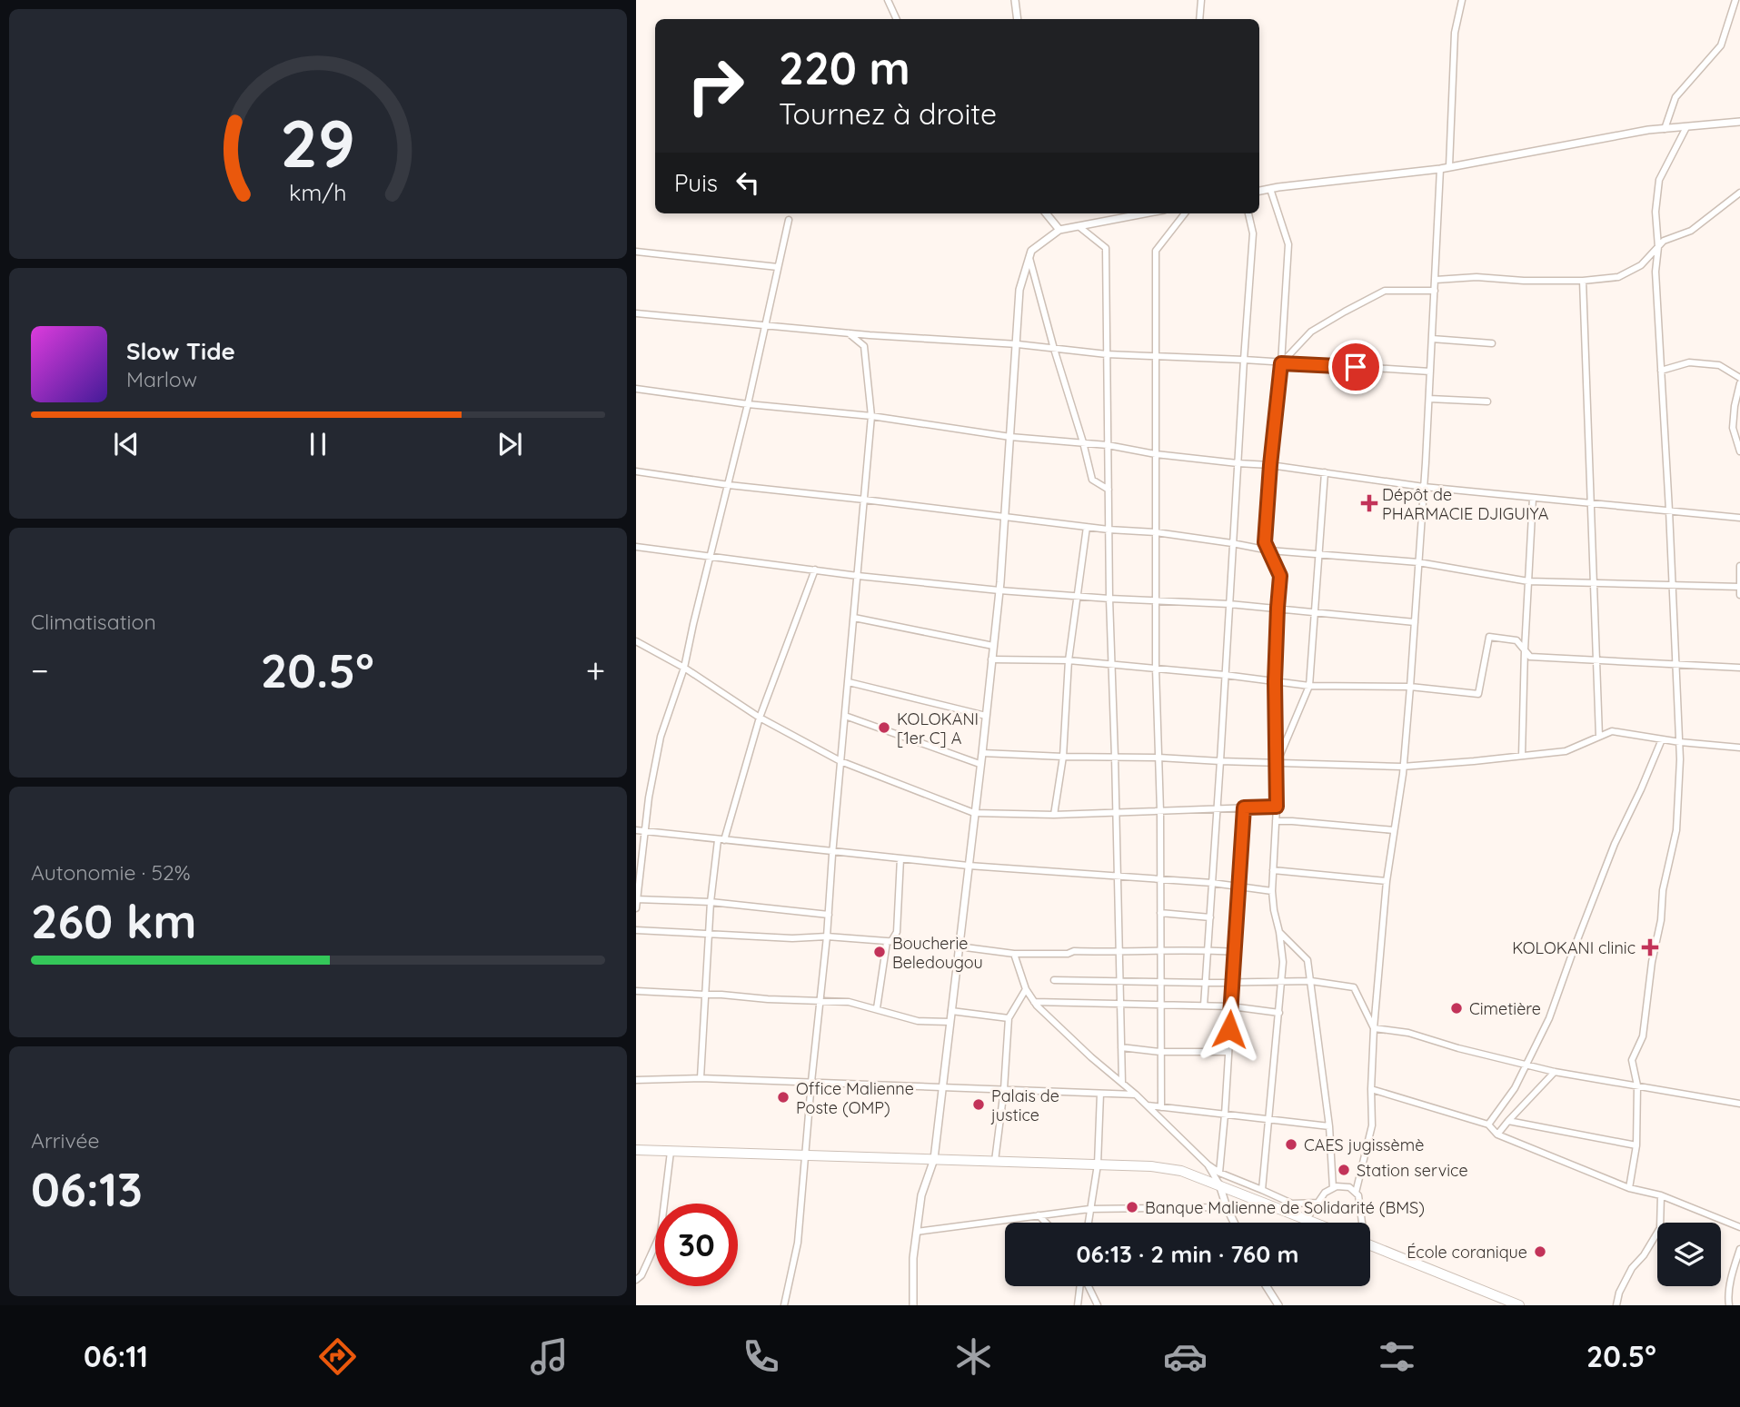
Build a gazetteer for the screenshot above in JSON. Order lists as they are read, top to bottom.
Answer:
{
  "places": {
    "health": ["Dépôt de PHARMACIE DJIGUIYA", "KOLOKANI clinic"],
    "other": [
      "KOLOKANI [1er C] A",
      "Boucherie Beledougou",
      "Cimetière",
      "Office Malienne Poste (OMP)",
      "Palais de justice",
      "CAES jugissèmè",
      "Station service",
      "Banque Malienne de Solidarité (BMS)",
      "École coranique"
    ]
  },
  "page": {
    "turn": ["220 m", "Tournez à droite"],
    "then": "Puis",
    "song": ["Slow Tide", "Marlow"],
    "tile": [
      "Climatisation",
      ["Autonomie · 52%", "260 km"],
      ["Arrivée", "06:13"]
    ],
    "heat": ["−", "20.5°", "+"],
    "limit": "30",
    "trip": "06:13 · 2 min · 760 m",
    "tabs": ["06:11", "20.5°"],
    "gauge": ["29", "km/h"]
  }
}
